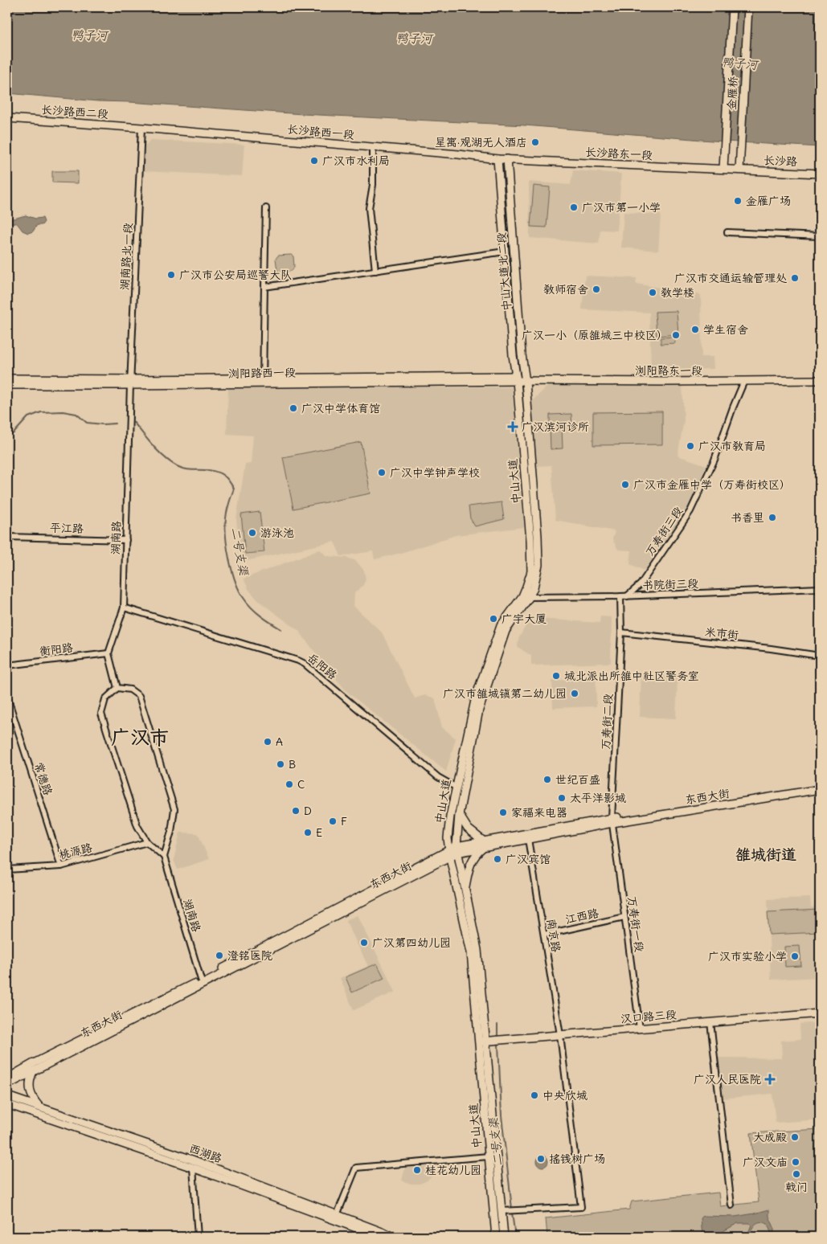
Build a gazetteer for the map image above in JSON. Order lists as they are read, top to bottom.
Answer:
{
  "streets": {
    "main road": [
      "金雁桥",
      "长沙路西二段",
      "长沙路西一段",
      "长沙路东一段",
      "长沙路",
      "中山大道北二段",
      "浏阳路东一段",
      "浏阳路西一段",
      "中山大道",
      "东西大街",
      "汉口路三段",
      "西湖路"
    ],
    "street": [
      "湖南路北一段",
      "平江路",
      "万寿街三段",
      "湖南路",
      "书院街三段",
      "米市街",
      "衡阳路",
      "岳阳路",
      "万寿街二段",
      "常德路",
      "桃源路",
      "江西路",
      "万寿街一段",
      "南京路"
    ]
  },
  "crossings": [
    ["金雁桥", "长沙路东一段"],
    ["金雁桥", "长沙路"],
    ["长沙路西二段", "长沙路西一段"],
    ["长沙路西二段", "湖南路北一段"],
    ["长沙路西一段", "长沙路东一段"],
    ["长沙路西一段", "湖南路北一段"],
    ["长沙路西一段", "中山大道北二段"],
    ["长沙路东一段", "长沙路"],
    ["长沙路东一段", "中山大道北二段"],
    ["湖南路北一段", "浏阳路西一段"],
    ["湖南路北一段", "湖南路"],
    ["中山大道北二段", "浏阳路东一段"],
    ["中山大道北二段", "浏阳路西一段"],
    ["中山大道北二段", "中山大道"],
    ["浏阳路东一段", "浏阳路西一段"],
    ["浏阳路东一段", "中山大道"],
    ["浏阳路东一段", "万寿街三段"],
    ["浏阳路西一段", "中山大道"],
    ["浏阳路西一段", "湖南路"],
    ["中山大道", "书院街三段"],
    ["中山大道", "岳阳路"],
    ["中山大道", "东西大街"],
    ["中山大道", "南京路"],
    ["中山大道", "汉口路三段"],
    ["平江路", "湖南路"],
    ["万寿街三段", "书院街三段"],
    ["湖南路", "衡阳路"],
    ["湖南路", "岳阳路"],
    ["湖南路", "东西大街"],
    ["书院街三段", "万寿街二段"],
    ["米市街", "万寿街二段"],
    ["万寿街二段", "东西大街"],
    ["万寿街二段", "万寿街一段"],
    ["常德路", "桃源路"],
    ["东西大街", "万寿街一段"],
    ["东西大街", "南京路"],
    ["江西路", "万寿街一段"],
    ["江西路", "南京路"],
    ["万寿街一段", "汉口路三段"],
    ["南京路", "汉口路三段"]
  ],
  "districts": ["广汉市", "雒城街道"],
  "water": ["鸭子河", "二号支渠"],
  "places": {
    "other": [
      "星寓·观湖无人酒店",
      "广汉市水利局",
      "金雁广场",
      "广汉市第一小学",
      "广汉市公安局巡警大队",
      "广汉市交通运输管理处",
      "教师宿舍",
      "教学楼",
      "学生宿舍",
      "广汉一小（原雒城三中校区）",
      "广汉中学体育馆",
      "广汉市教育局",
      "广汉中学钟声学校",
      "广汉市金雁中学（万寿街校区）",
      "书香里",
      "游泳池",
      "广宇大厦",
      "城北派出所雒中社区警务室",
      "广汉市雒城镇第二幼儿园",
      "A",
      "B",
      "世纪百盛",
      "C",
      "太平洋影城",
      "D",
      "家福来电器",
      "F",
      "E",
      "广汉宾馆",
      "广汉第四幼儿园",
      "澄铭医院",
      "广汉市实验小学",
      "中央欣城",
      "大成殿",
      "摇钱树广场",
      "广汉文庙",
      "桂花幼儿园",
      "戟门"
    ],
    "health": ["广汉滨河诊所", "广汉人民医院"]
  }
}
